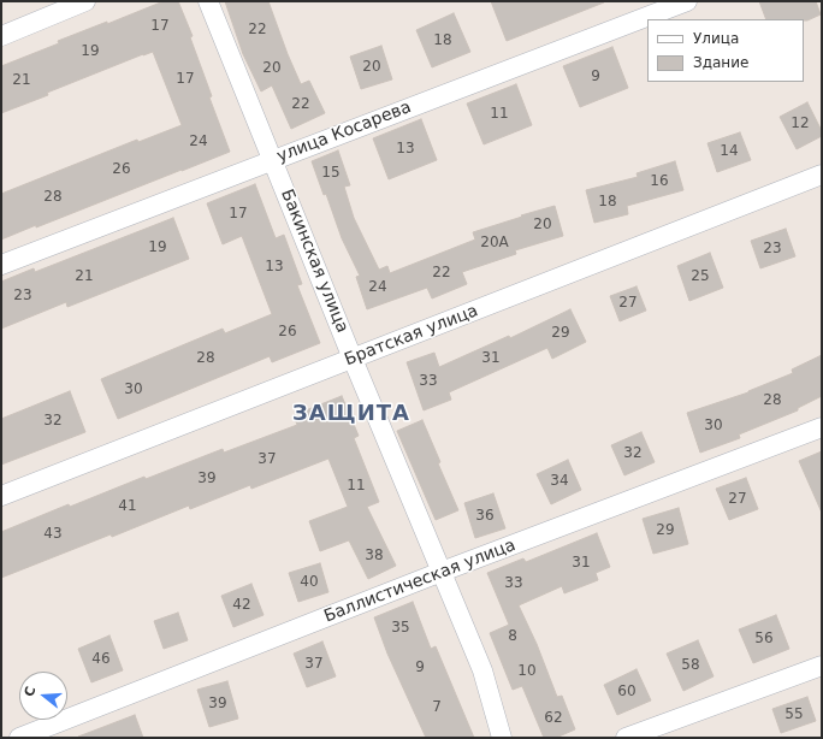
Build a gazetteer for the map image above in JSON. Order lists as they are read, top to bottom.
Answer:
{
  "streets": {
    "street": [
      "улица Косарева",
      "Бакинская улица",
      "Братская улица",
      "Баллистическая улица"
    ]
  },
  "crossings": [
    ["улица Косарева", "Бакинская улица"],
    ["Бакинская улица", "Братская улица"],
    ["Бакинская улица", "Баллистическая улица"]
  ],
  "districts": ["ЗАЩИТА"],
  "house_numbers": [
    "17",
    "22",
    "18",
    "19",
    "20",
    "20",
    "9",
    "17",
    "21",
    "22",
    "11",
    "12",
    "24",
    "13",
    "14",
    "26",
    "15",
    "16",
    "28",
    "18",
    "17",
    "20",
    "20А",
    "19",
    "23",
    "13",
    "22",
    "21",
    "25",
    "24",
    "23",
    "27",
    "26",
    "29",
    "28",
    "31",
    "33",
    "30",
    "28",
    "32",
    "30",
    "32",
    "37",
    "39",
    "34",
    "11",
    "27",
    "41",
    "36",
    "29",
    "43",
    "38",
    "31",
    "40",
    "33",
    "42",
    "35",
    "8",
    "56",
    "46",
    "37",
    "58",
    "9",
    "10",
    "60",
    "39",
    "7",
    "55",
    "62"
  ],
  "legend": ["Улица", "Здание"],
  "north": "left"
}
